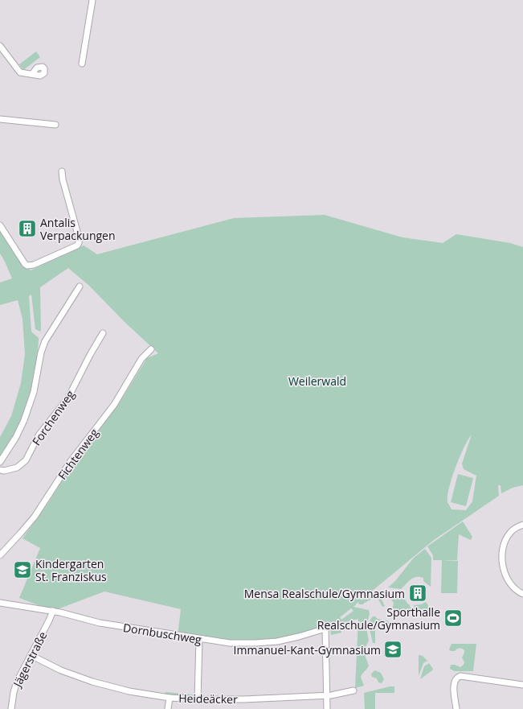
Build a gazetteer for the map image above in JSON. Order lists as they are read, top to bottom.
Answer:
{
  "streets": {
    "street": [
      "Forchenweg",
      "Fichtenweg",
      "Dornbuschweg",
      "Jägerstraße",
      "Heideäcker"
    ]
  },
  "crossings": [
    ["Dornbuschweg", "Jägerstraße"],
    ["Dornbuschweg", "Heideäcker"],
    ["Jägerstraße", "Heideäcker"]
  ],
  "parks": ["Weilerwald"],
  "places": {
    "building": ["Antalis Verpackungen", "Mensa Realschule/Gymnasium"],
    "school or university": ["Kindergarten St. Franziskus", "Immanuel-Kant-Gymnasium"],
    "sports": ["Sporthalle Realschule/Gymnasium"]
  }
}
